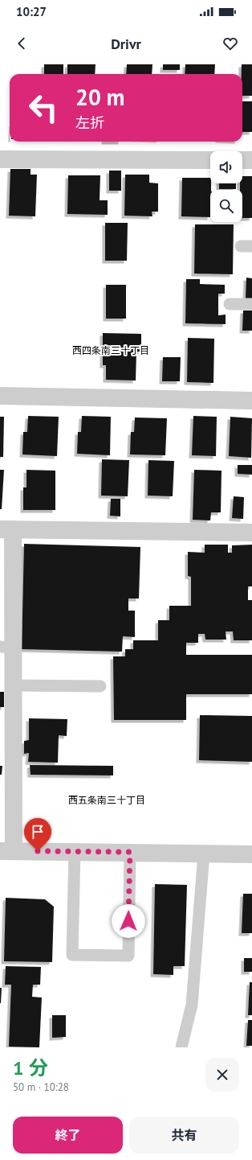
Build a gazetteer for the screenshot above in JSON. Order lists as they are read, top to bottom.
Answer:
{
  "districts": ["西四条南三十丁目", "西五条南三十丁目"],
  "page": {
    "status": "10:27",
    "header": "Drivr",
    "turn": ["20 m", "左折"],
    "heading": ["1 分", "50 m · 10:28"],
    "buttons": ["終了", "共有"]
  }
}
